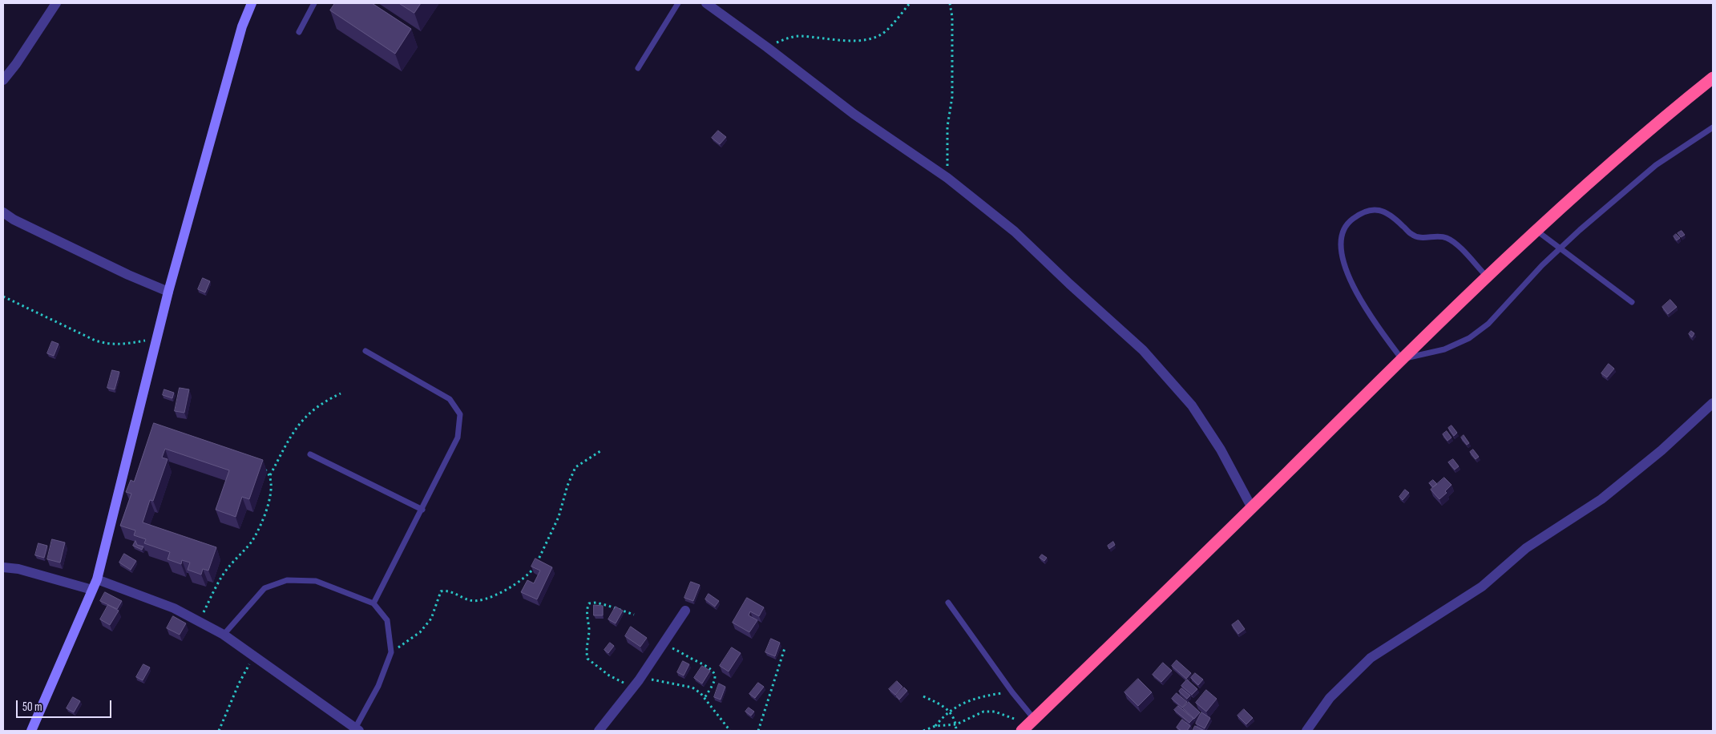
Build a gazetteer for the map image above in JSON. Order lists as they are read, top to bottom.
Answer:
{
  "scale_bar": "50 m"
}
